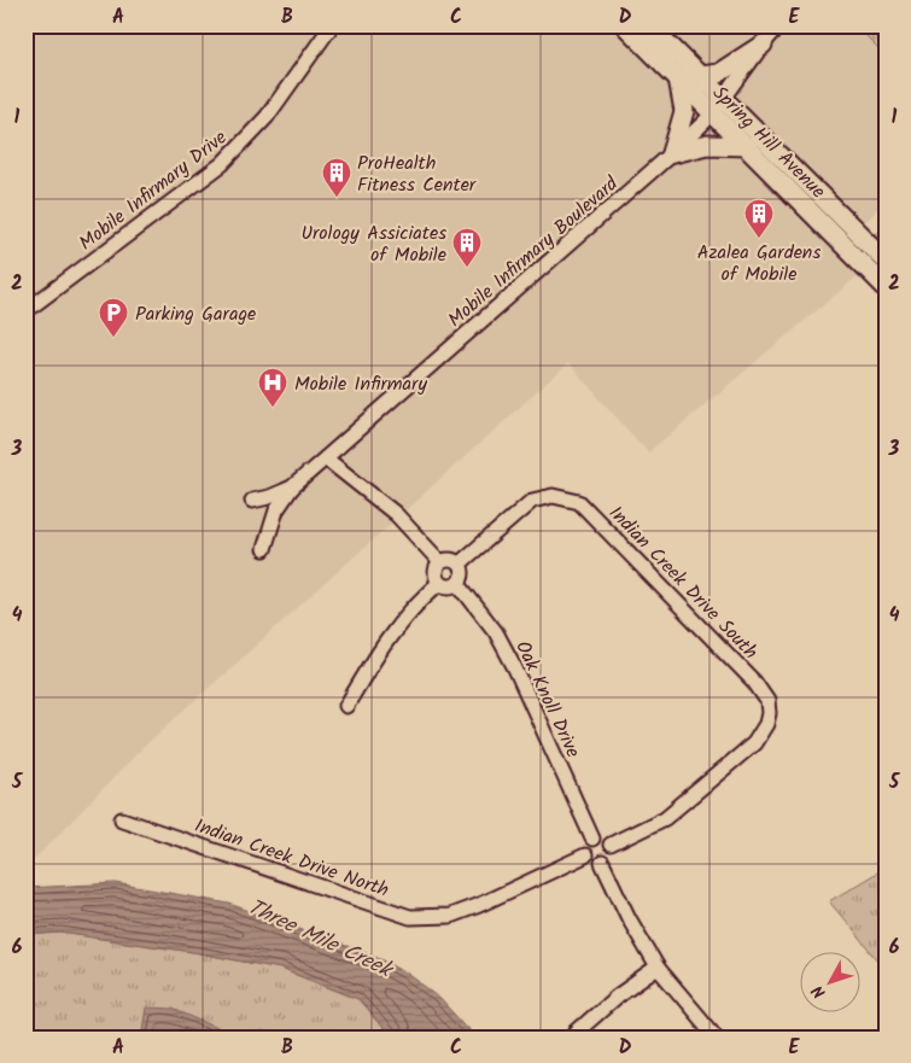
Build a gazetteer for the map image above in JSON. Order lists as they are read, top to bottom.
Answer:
{
  "streets": {
    "main road": ["Spring Hill Avenue"],
    "street": [
      "Mobile Infirmary Drive",
      "Mobile Infirmary Boulevard",
      "Indian Creek Drive South",
      "Oak Knoll Drive",
      "Indian Creek Drive North"
    ]
  },
  "crossings": [
    ["Spring Hill Avenue", "Mobile Infirmary Boulevard"],
    ["Indian Creek Drive South", "Oak Knoll Drive"],
    ["Indian Creek Drive South", "Indian Creek Drive North"],
    ["Oak Knoll Drive", "Indian Creek Drive North"]
  ],
  "water": ["Three Mile Creek"],
  "places": {
    "building": ["ProHealth Fitness Center", "Azalea Gardens of Mobile", "Urology Assiciates of Mobile"],
    "parking": ["Parking Garage"],
    "hospital": ["Mobile Infirmary"]
  },
  "north": "bottom left",
  "grid": {
    "columns": [
      "A",
      "B",
      "C",
      "D",
      "E"
    ],
    "rows": [
      "1",
      "2",
      "3",
      "4",
      "5",
      "6"
    ]
  }
}
